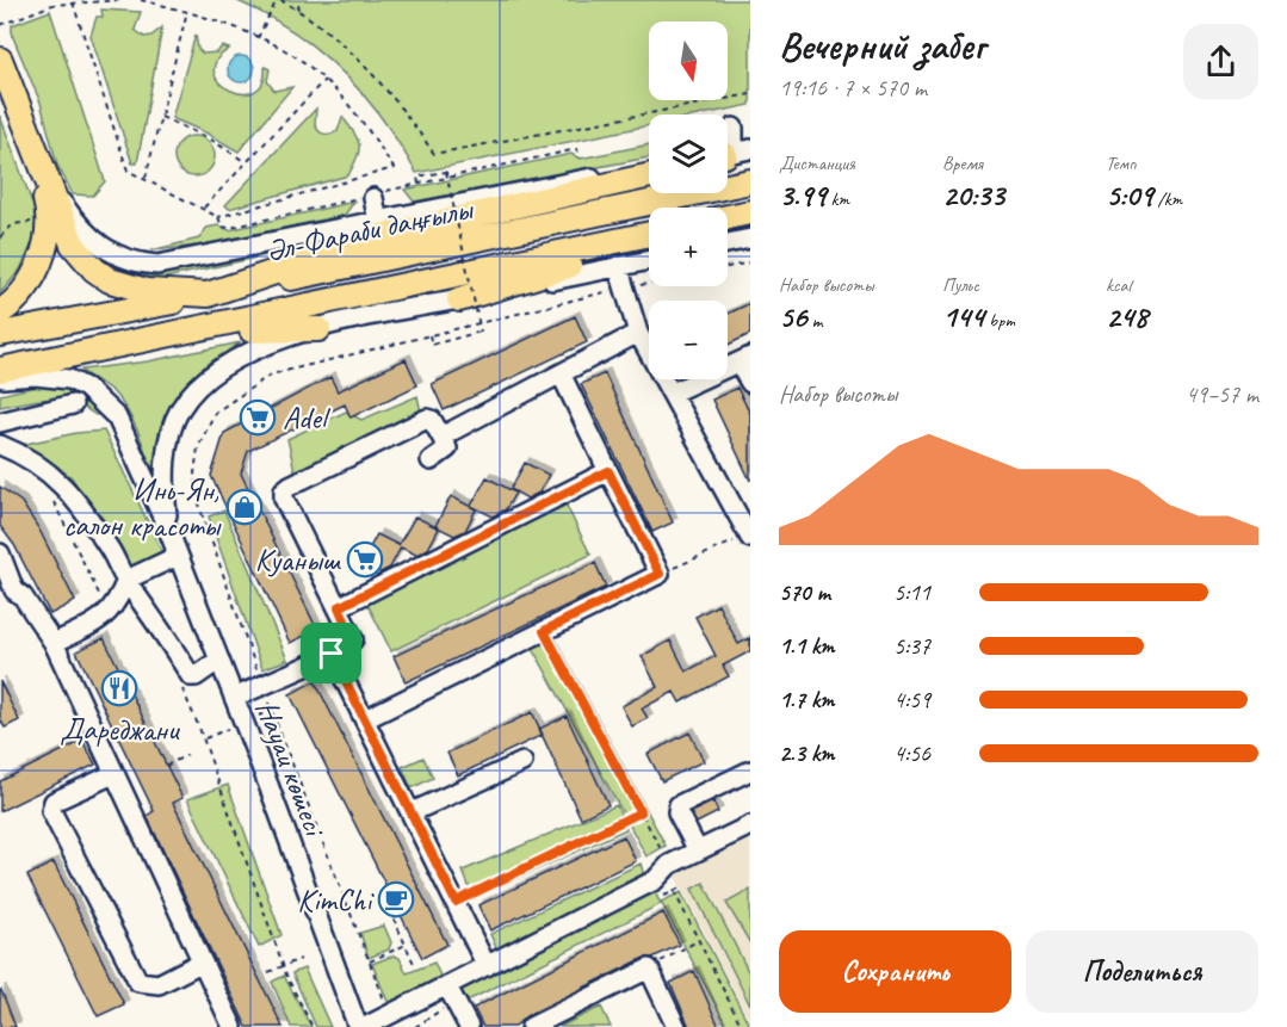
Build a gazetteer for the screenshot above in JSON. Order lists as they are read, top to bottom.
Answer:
{
  "streets": {
    "main road": ["Әл-Фараби даңғылы"],
    "street": ["Науаи көшесі"]
  },
  "places": {
    "supermarket": ["Adel", "Куаныш"],
    "shop": ["Инь-Ян, салон красоты"],
    "restaurant": ["Дареджани"],
    "cafe": ["KimChi"]
  },
  "north": "bottom",
  "page": {
    "heading": ["Вечерний забег", "19:16 · 7 × 570 m"],
    "map_buttons": ["+", "−"],
    "stats": [
      ["Дистанция", "3.99 km"],
      ["Время", "20:33"],
      ["Темп", "5:09 /km"],
      ["Набор высоты", "56 m"],
      ["Пульс", "144 bpm"],
      ["kcal", "248"]
    ],
    "chart": ["Набор высоты", "49–57 m"],
    "list": [
      {
        "name": "570 m",
        "note": "5:11"
      },
      {
        "name": "1.1 km",
        "note": "5:37"
      },
      {
        "name": "1.7 km",
        "note": "4:59"
      },
      {
        "name": "2.3 km",
        "note": "4:56"
      }
    ],
    "buttons": ["Сохранить", "Поделиться"]
  }
}
